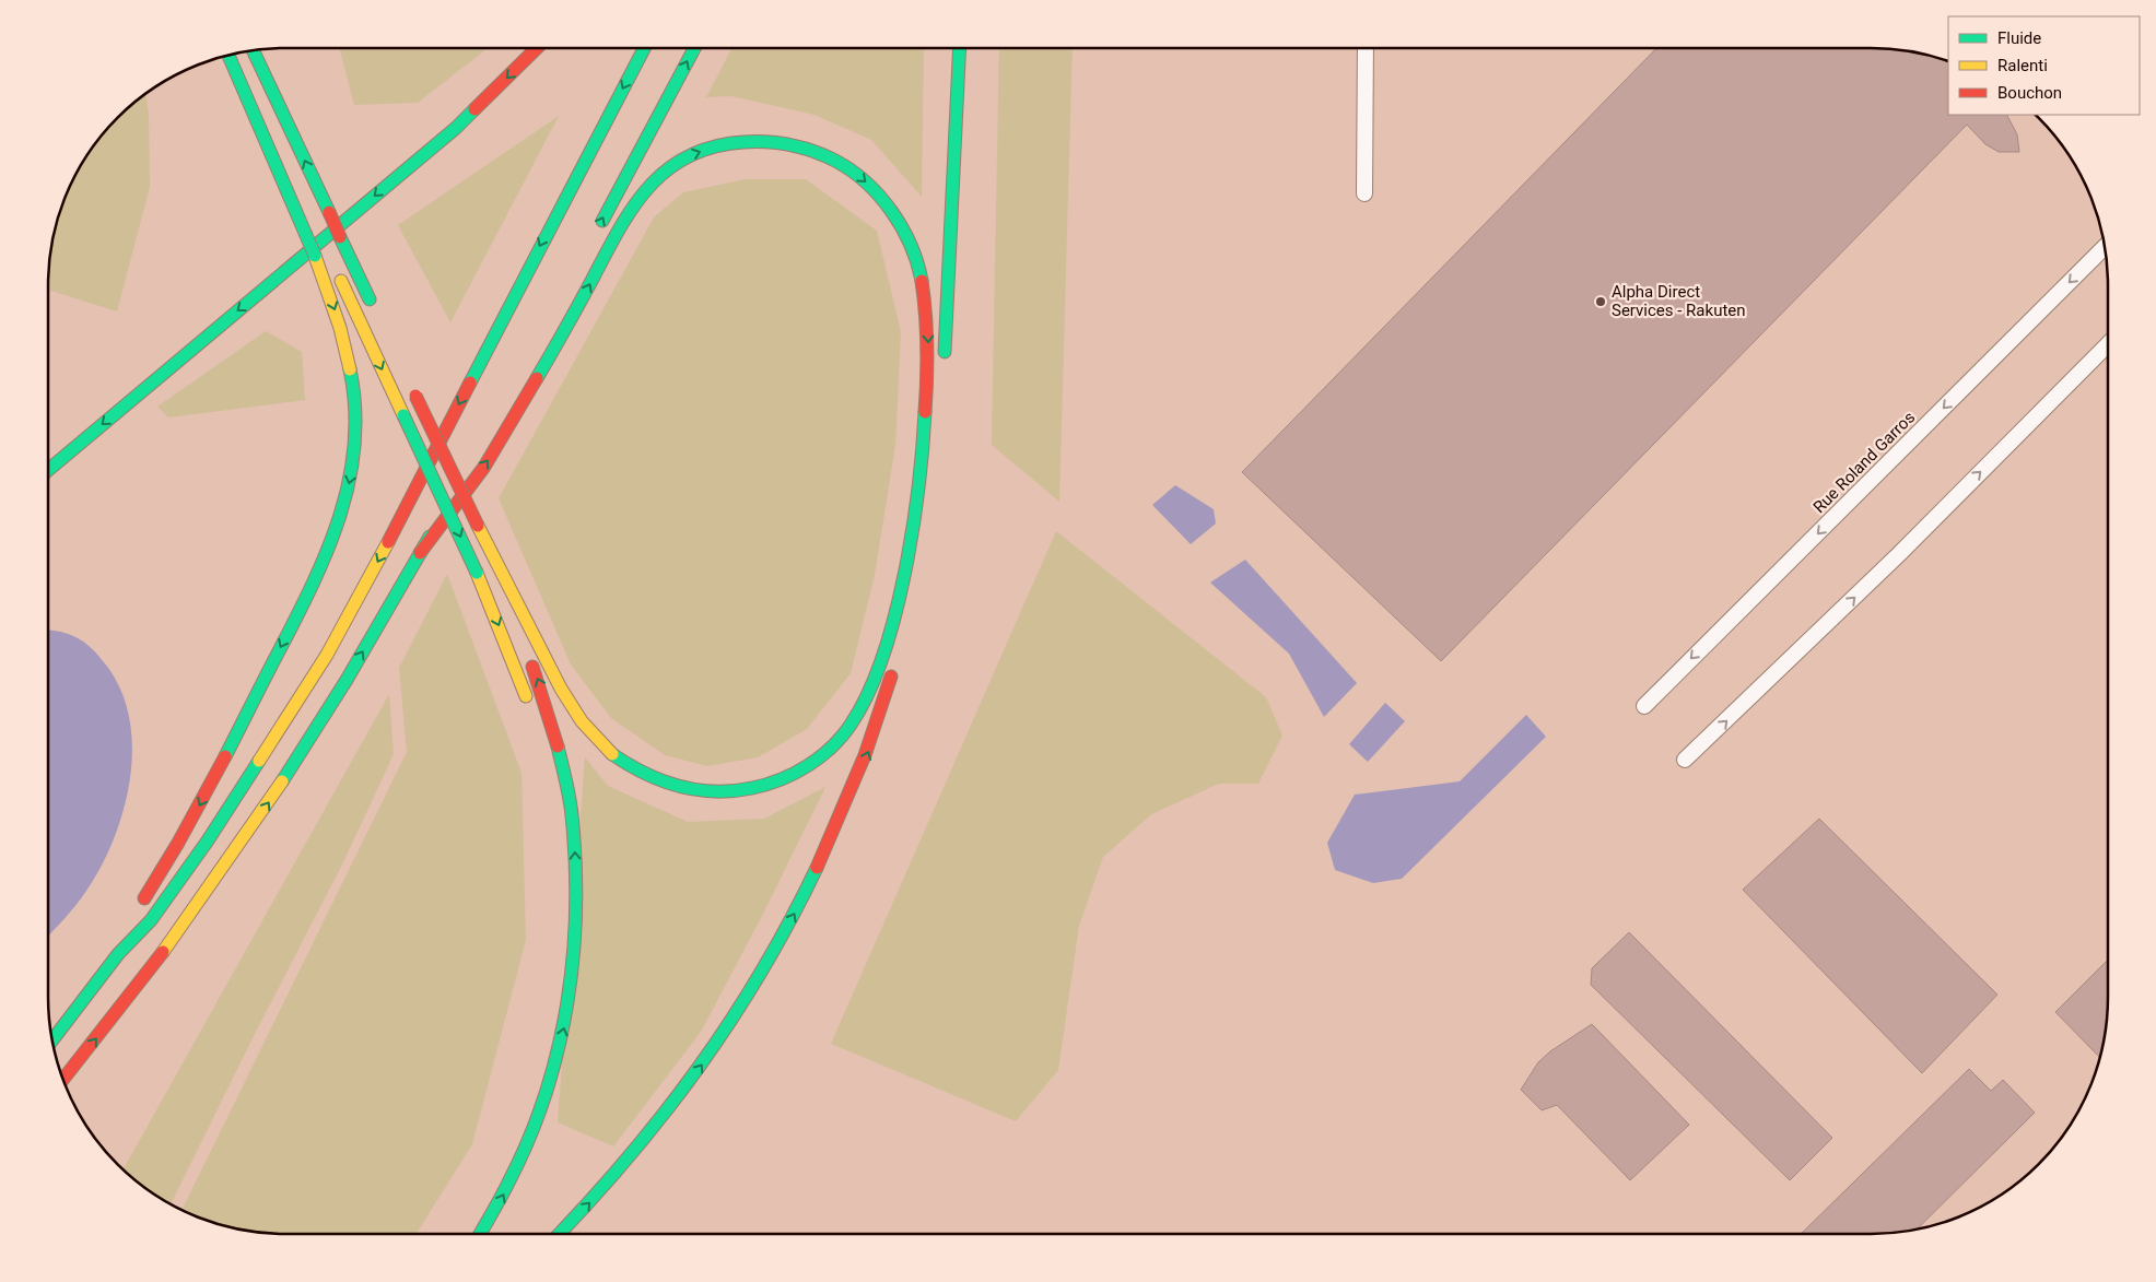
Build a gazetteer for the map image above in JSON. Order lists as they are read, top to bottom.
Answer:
{
  "streets": {
    "street": ["Rue Roland Garros"]
  },
  "places": ["Alpha Direct Services - Rakuten"],
  "legend": ["Fluide", "Ralenti", "Bouchon"]
}
